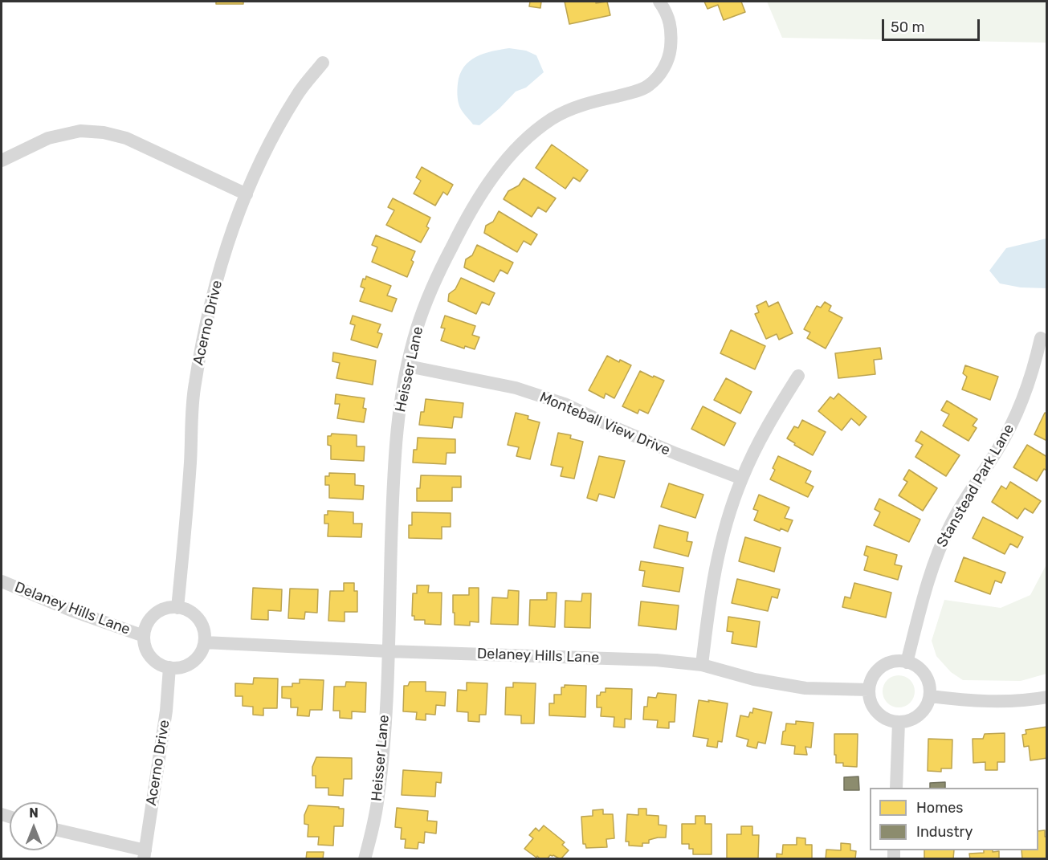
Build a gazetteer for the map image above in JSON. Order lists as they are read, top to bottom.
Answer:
{
  "streets": {
    "street": [
      "Acerno Drive",
      "Heisser Lane",
      "Monteball View Drive",
      "Stanstead Park Lane",
      "Delaney Hills Lane"
    ]
  },
  "crossings": [
    ["Acerno Drive", "Delaney Hills Lane"],
    ["Heisser Lane", "Monteball View Drive"],
    ["Heisser Lane", "Delaney Hills Lane"],
    ["Stanstead Park Lane", "Delaney Hills Lane"]
  ],
  "legend": ["Homes", "Industry"],
  "scale_bar": "50 m",
  "north": "top"
}
